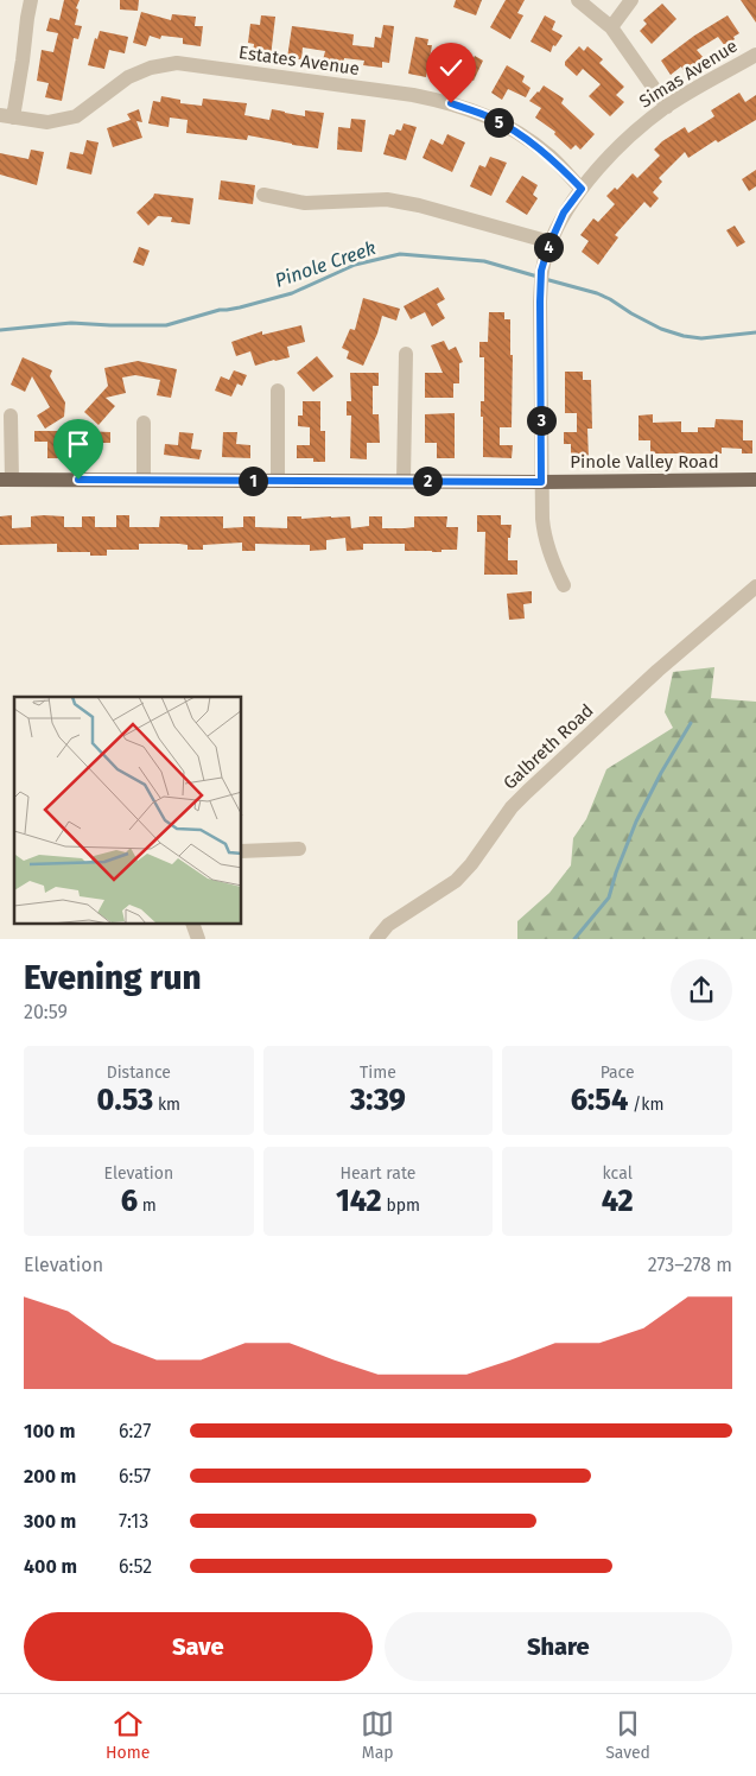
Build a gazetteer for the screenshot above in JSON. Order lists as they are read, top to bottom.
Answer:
{
  "streets": {
    "main road": ["Pinole Valley Road"],
    "street": ["Estates Avenue", "Simas Avenue", "Galbreth Road"]
  },
  "crossings": [
    ["Estates Avenue", "Simas Avenue"],
    ["Simas Avenue", "Pinole Valley Road"]
  ],
  "water": ["Pinole Creek"],
  "page": {
    "pins": [
      "5",
      "4",
      "3",
      "1",
      "2"
    ],
    "heading": ["Evening run", "20:59"],
    "stats": [
      ["Distance", "0.53 km"],
      ["Time", "3:39"],
      ["Pace", "6:54 /km"],
      ["Elevation", "6 m"],
      ["Heart rate", "142 bpm"],
      ["kcal", "42"]
    ],
    "chart": ["Elevation", "273–278 m"],
    "list": [
      {
        "name": "100 m",
        "note": "6:27"
      },
      {
        "name": "200 m",
        "note": "6:57"
      },
      {
        "name": "300 m",
        "note": "7:13"
      },
      {
        "name": "400 m",
        "note": "6:52"
      }
    ],
    "buttons": ["Save", "Share"],
    "tabs": ["Home", "Map", "Saved"]
  }
}
